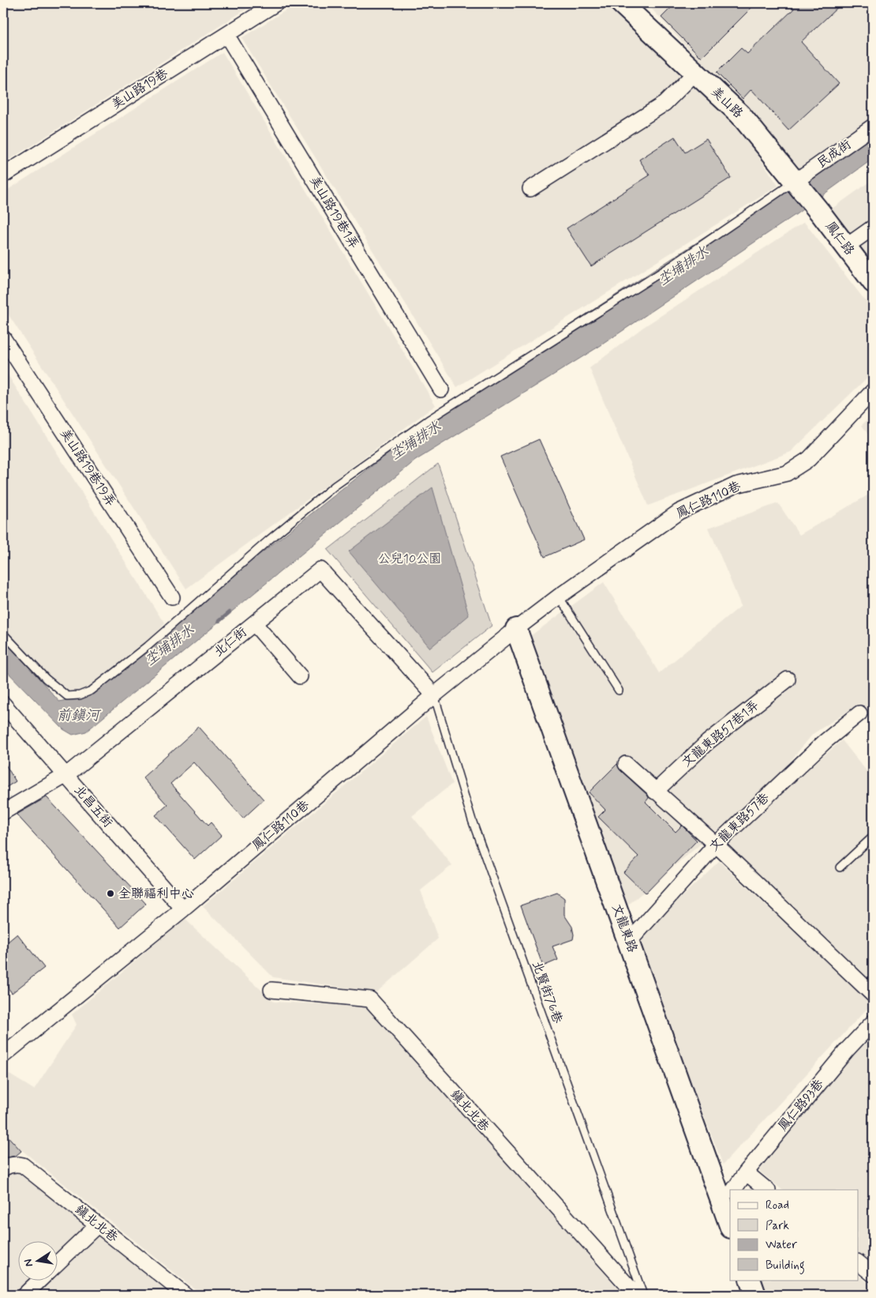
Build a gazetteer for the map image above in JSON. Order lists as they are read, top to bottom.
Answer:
{
  "streets": {
    "street": [
      "美山路19巷",
      "美山路",
      "民成街",
      "美山路19巷1弄",
      "鳳仁路",
      "美山路19巷19弄",
      "鳳仁路110巷",
      "北仁街",
      "文龍東路57巷1弄",
      "北昌五街",
      "文龍東路57巷",
      "文龍東路",
      "鳳仁路93巷",
      "鎮北北巷"
    ],
    "lane": ["北賢街76巷"]
  },
  "crossings": [
    ["美山路19巷", "美山路19巷1弄"],
    ["美山路", "民成街"],
    ["美山路", "鳳仁路"],
    ["鳳仁路110巷", "北仁街"],
    ["鳳仁路110巷", "北昌五街"],
    ["鳳仁路110巷", "文龍東路"],
    ["鳳仁路110巷", "北賢街76巷"],
    ["北仁街", "北昌五街"],
    ["北仁街", "北賢街76巷"],
    ["文龍東路57巷", "文龍東路"]
  ],
  "water": ["坔埔排水", "前鎮河"],
  "parks": ["公兒10公園"],
  "places": ["全聯福利中心"],
  "legend": [
    "Road",
    "Park",
    "Water",
    "Building"
  ],
  "north": "left"
}
